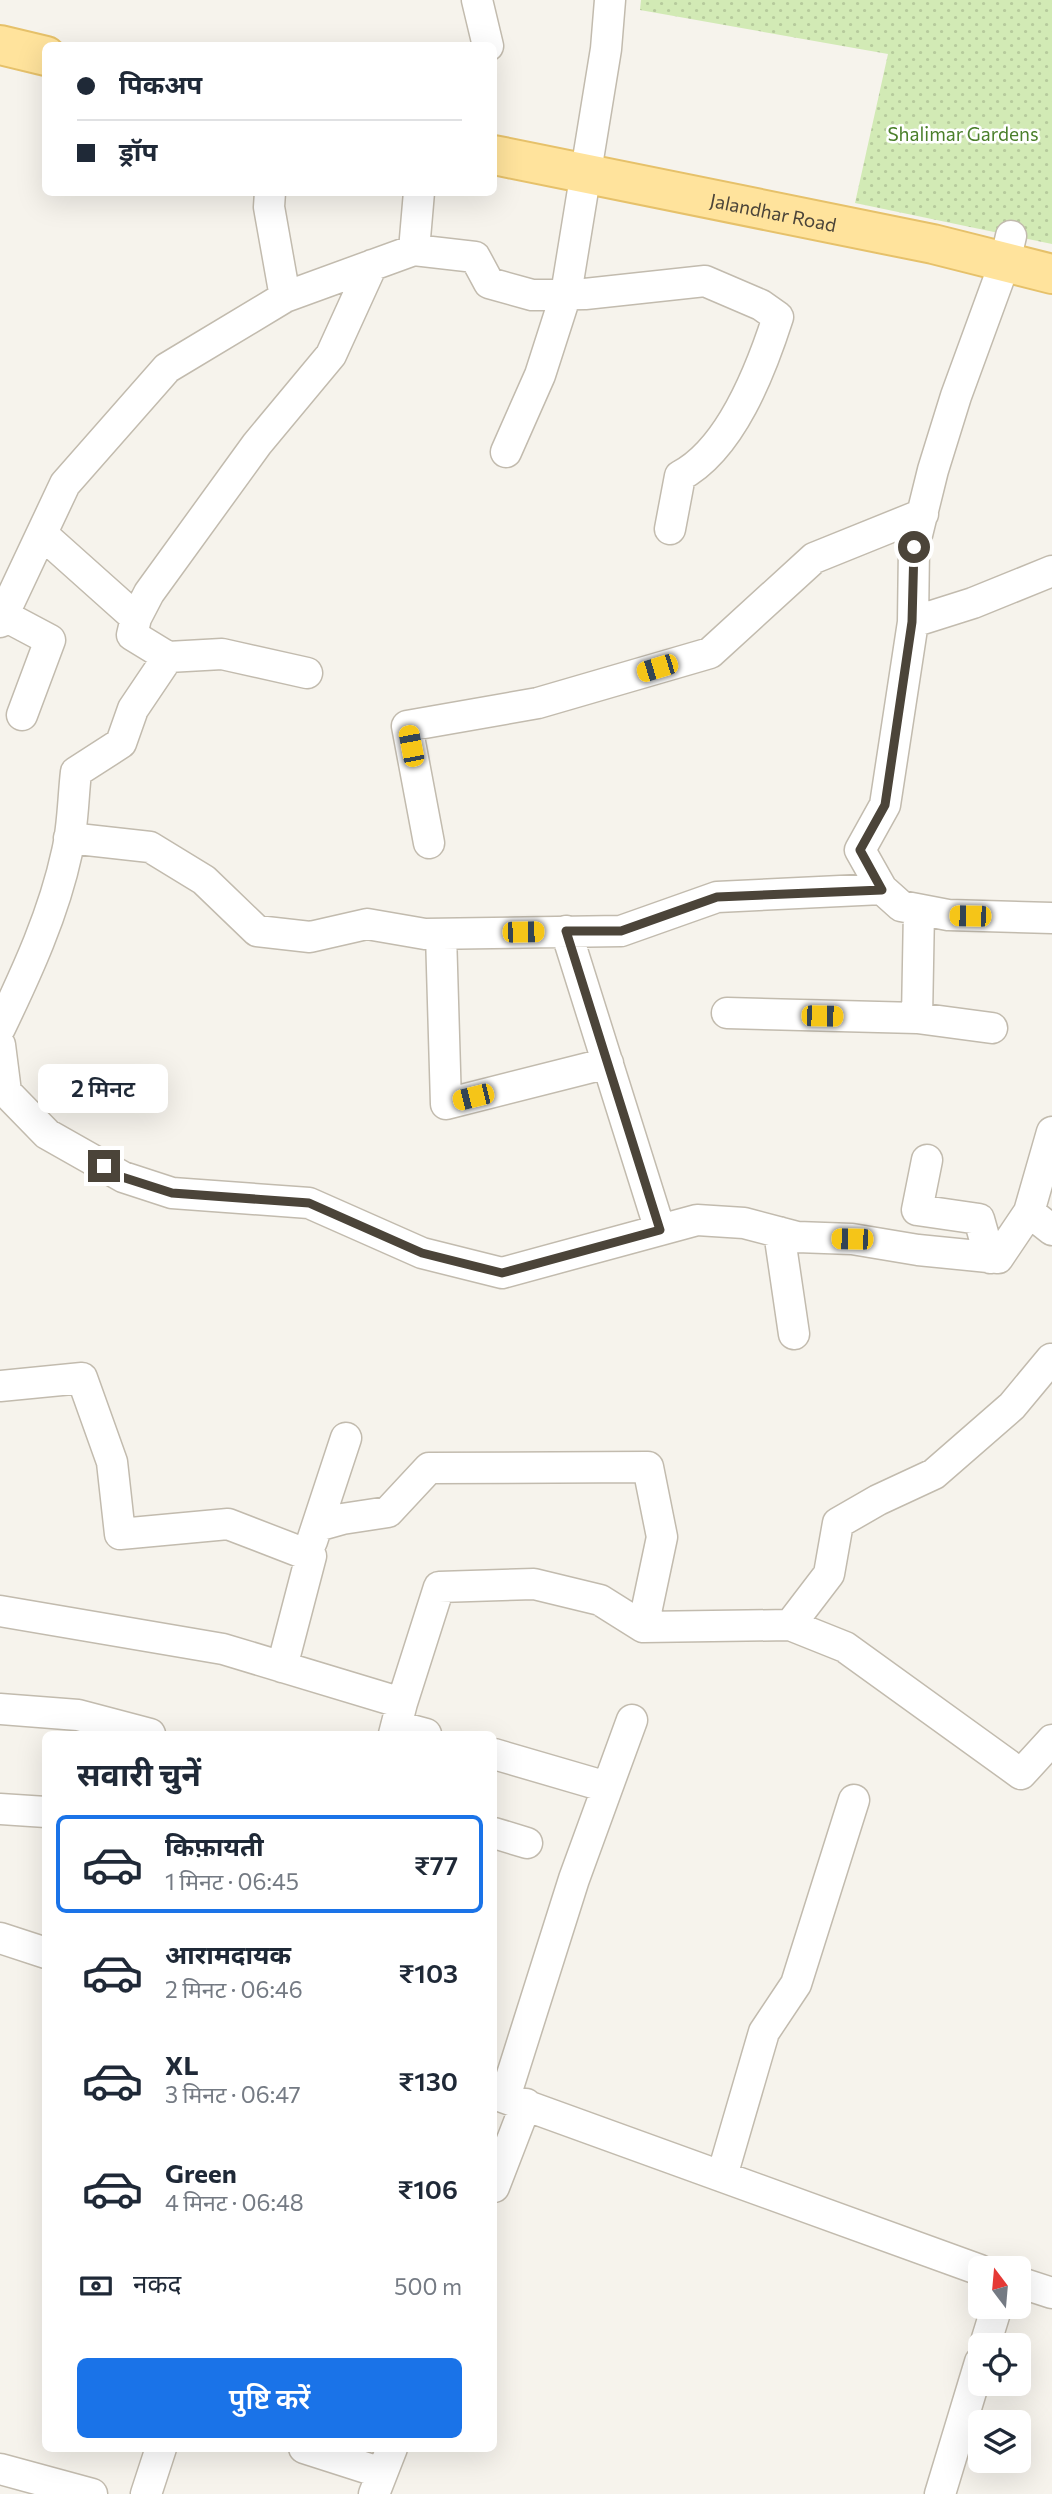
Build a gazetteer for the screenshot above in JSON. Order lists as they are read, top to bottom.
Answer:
{
  "streets": {
    "main road": ["Jalandhar Road"]
  },
  "parks": ["Shalimar Gardens"],
  "north": "top",
  "page": {
    "banner": ["पिकअप", "ड्रॉप"],
    "bubble": "2 मिनट",
    "heading": "सवारी चुनें",
    "list": [
      {
        "name": "किफ़ायती",
        "note": "1 मिनट · 06:45",
        "value": "₹77"
      },
      {
        "name": "आरामदायक",
        "note": "2 मिनट · 06:46",
        "value": "₹103"
      },
      {
        "name": "XL",
        "note": "3 मिनट · 06:47",
        "value": "₹130"
      },
      {
        "name": "Green",
        "note": "4 मिनट · 06:48",
        "value": "₹106"
      }
    ],
    "pay": ["नकद", "500 m"],
    "buttons": "पुष्टि करें"
  }
}
